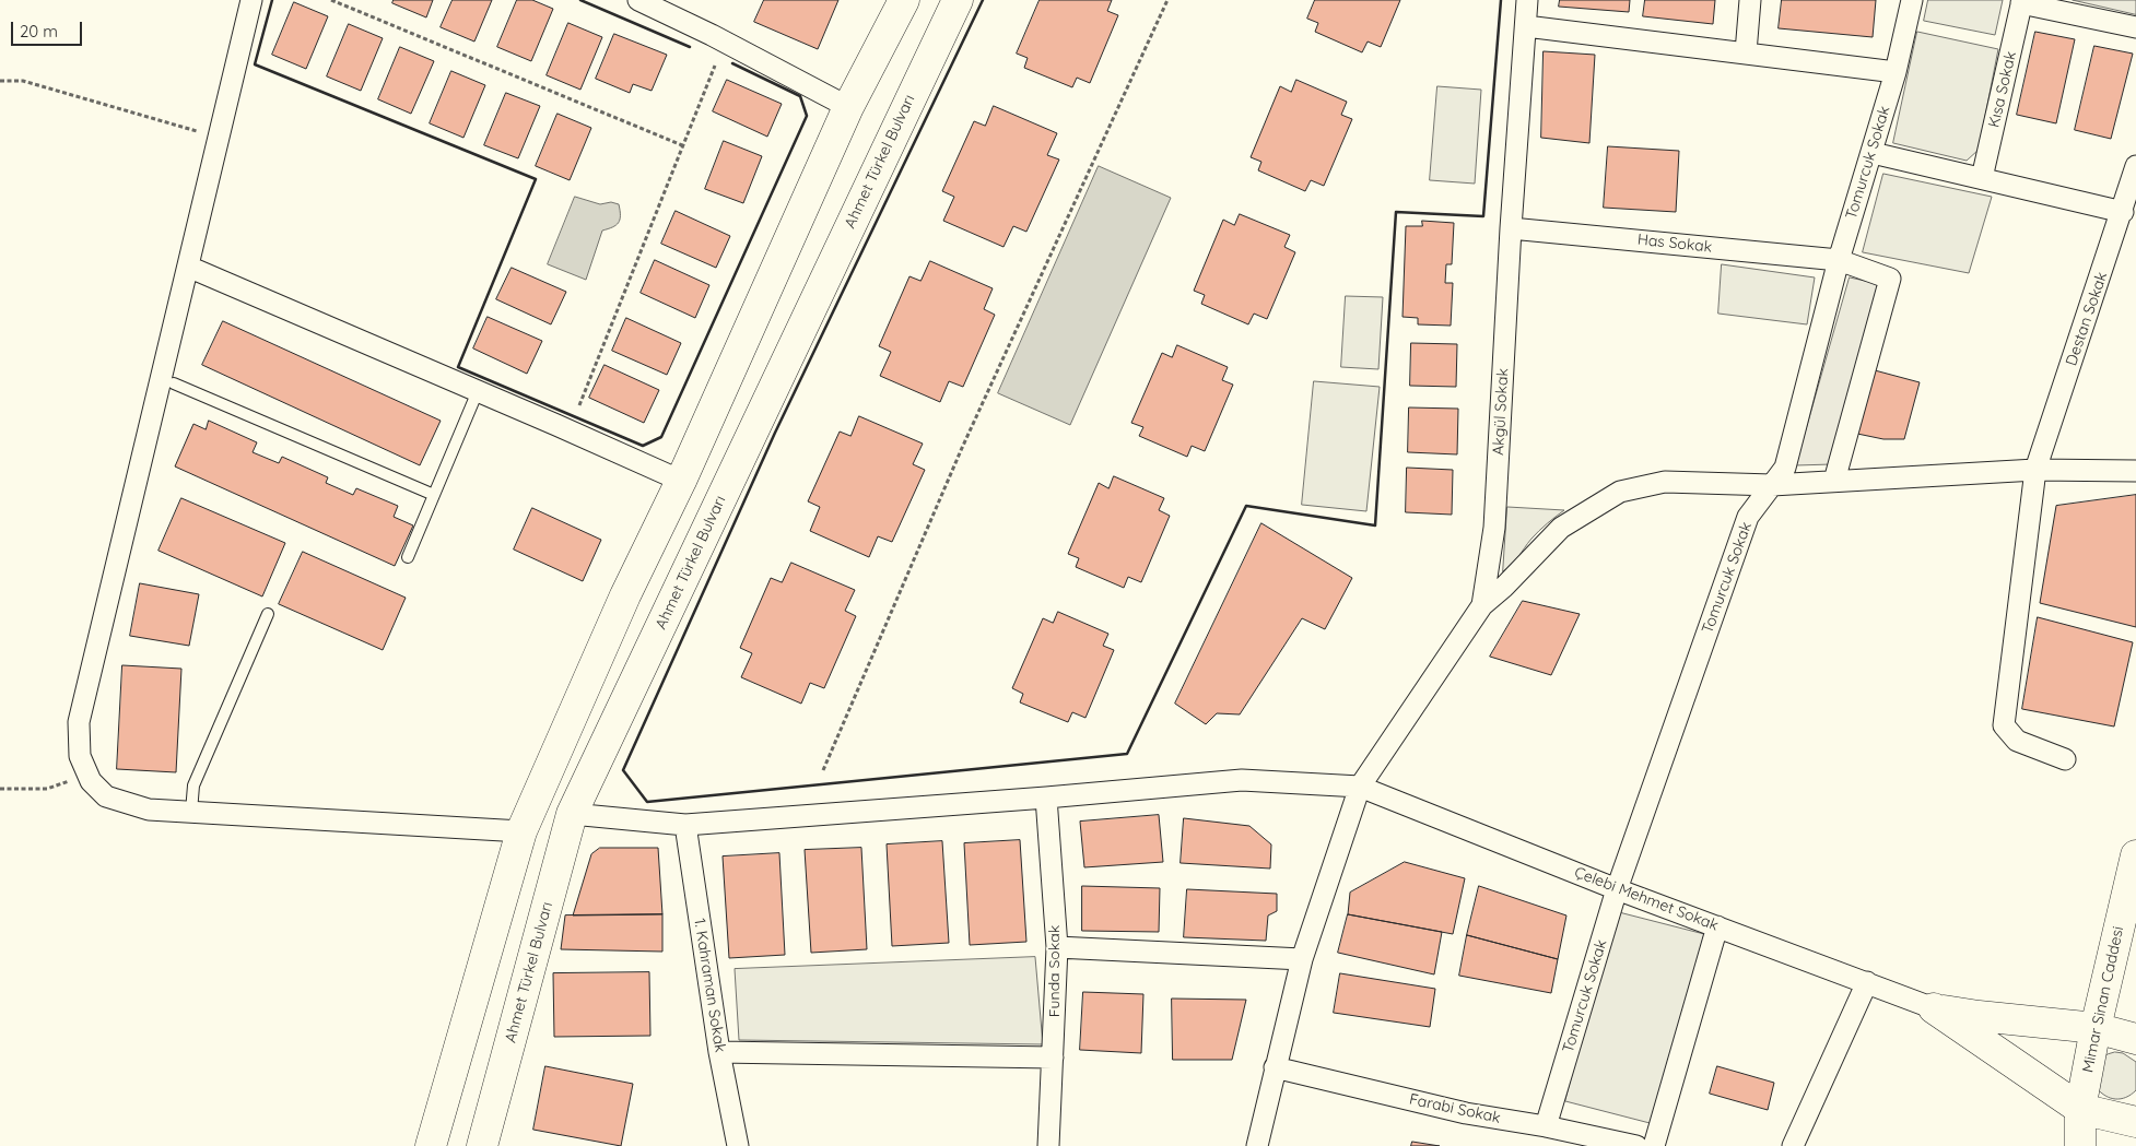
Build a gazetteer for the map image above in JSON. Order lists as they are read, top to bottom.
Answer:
{
  "streets": {
    "main road": ["Ahmet Türkel Bulvarı", "Mimar Sinan Caddesi"],
    "street": [
      "Kısa Sokak",
      "Tomurcuk Sokak",
      "Has Sokak",
      "Destan Sokak",
      "Akgül Sokak",
      "Çelebi Mehmet Sokak",
      "Funda Sokak",
      "1. Kahraman Sokak",
      "Farabi Sokak"
    ]
  },
  "crossings": [
    ["Ahmet Türkel Bulvarı", "Çelebi Mehmet Sokak"],
    ["Tomurcuk Sokak", "Has Sokak"],
    ["Tomurcuk Sokak", "Çelebi Mehmet Sokak"],
    ["Tomurcuk Sokak", "Farabi Sokak"],
    ["Has Sokak", "Akgül Sokak"],
    ["Akgül Sokak", "Çelebi Mehmet Sokak"],
    ["Akgül Sokak", "Farabi Sokak"],
    ["Çelebi Mehmet Sokak", "Funda Sokak"],
    ["Çelebi Mehmet Sokak", "1. Kahraman Sokak"]
  ],
  "scale_bar": "20 m"
}
